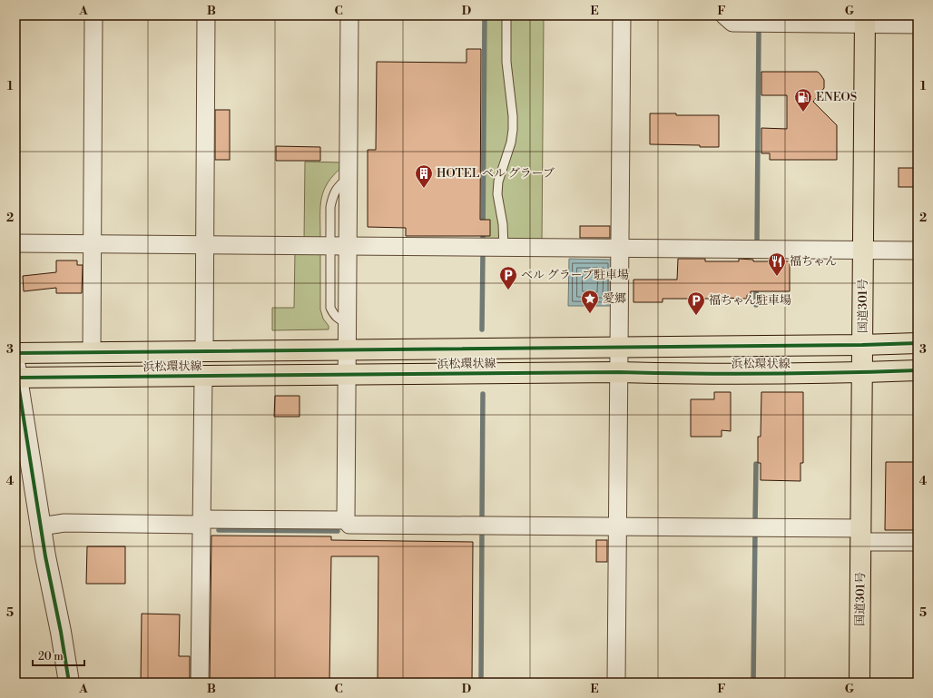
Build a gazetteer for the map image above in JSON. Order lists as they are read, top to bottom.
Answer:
{
  "streets": {
    "main road": ["国道301号", "浜松環状線"]
  },
  "crossings": [
    ["国道301号", "浜松環状線"]
  ],
  "places": {
    "fuel station": ["ENEOS"],
    "building": ["HOTEL ベル グラーブ"],
    "restaurant": ["福ちゃん"],
    "parking": ["ベル グラーブ駐車場", "福ちゃん駐車場"],
    "place": ["愛郷"]
  },
  "scale_bar": "20 m",
  "grid": {
    "columns": [
      "A",
      "B",
      "C",
      "D",
      "E",
      "F",
      "G"
    ],
    "rows": [
      "1",
      "2",
      "3",
      "4",
      "5"
    ]
  }
}
